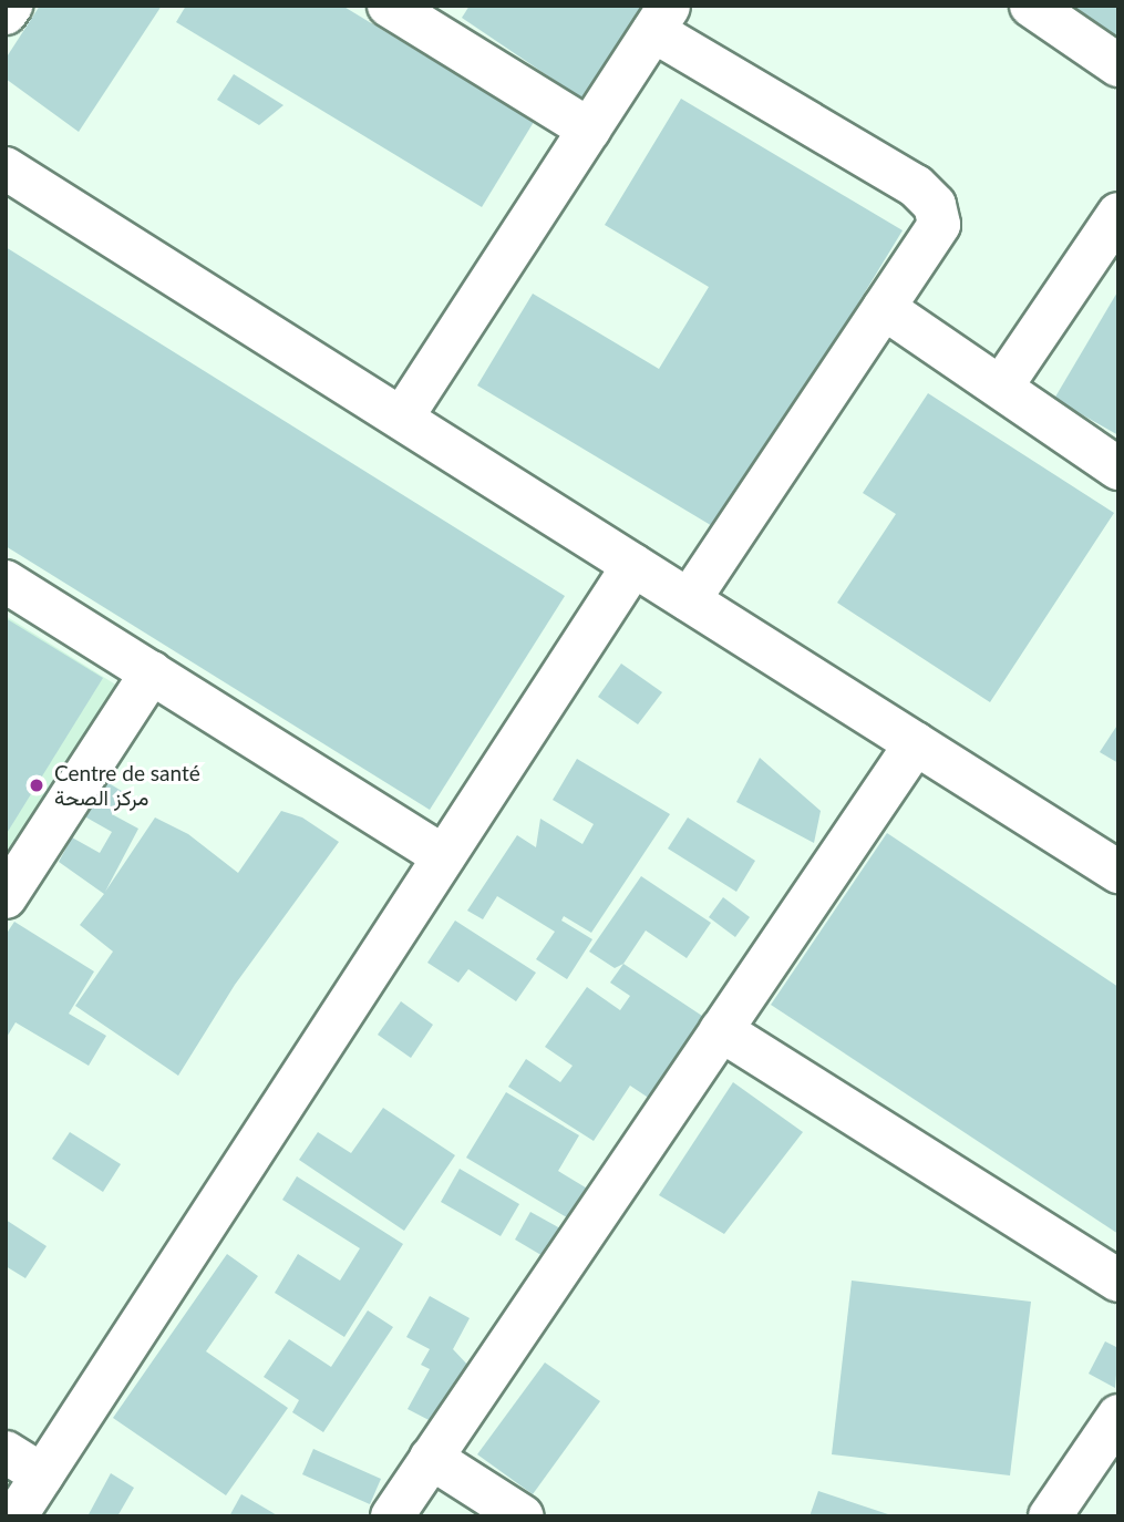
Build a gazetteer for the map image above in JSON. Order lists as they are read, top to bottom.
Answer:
{
  "places": ["Centre de santé مركز الصحة"]
}
